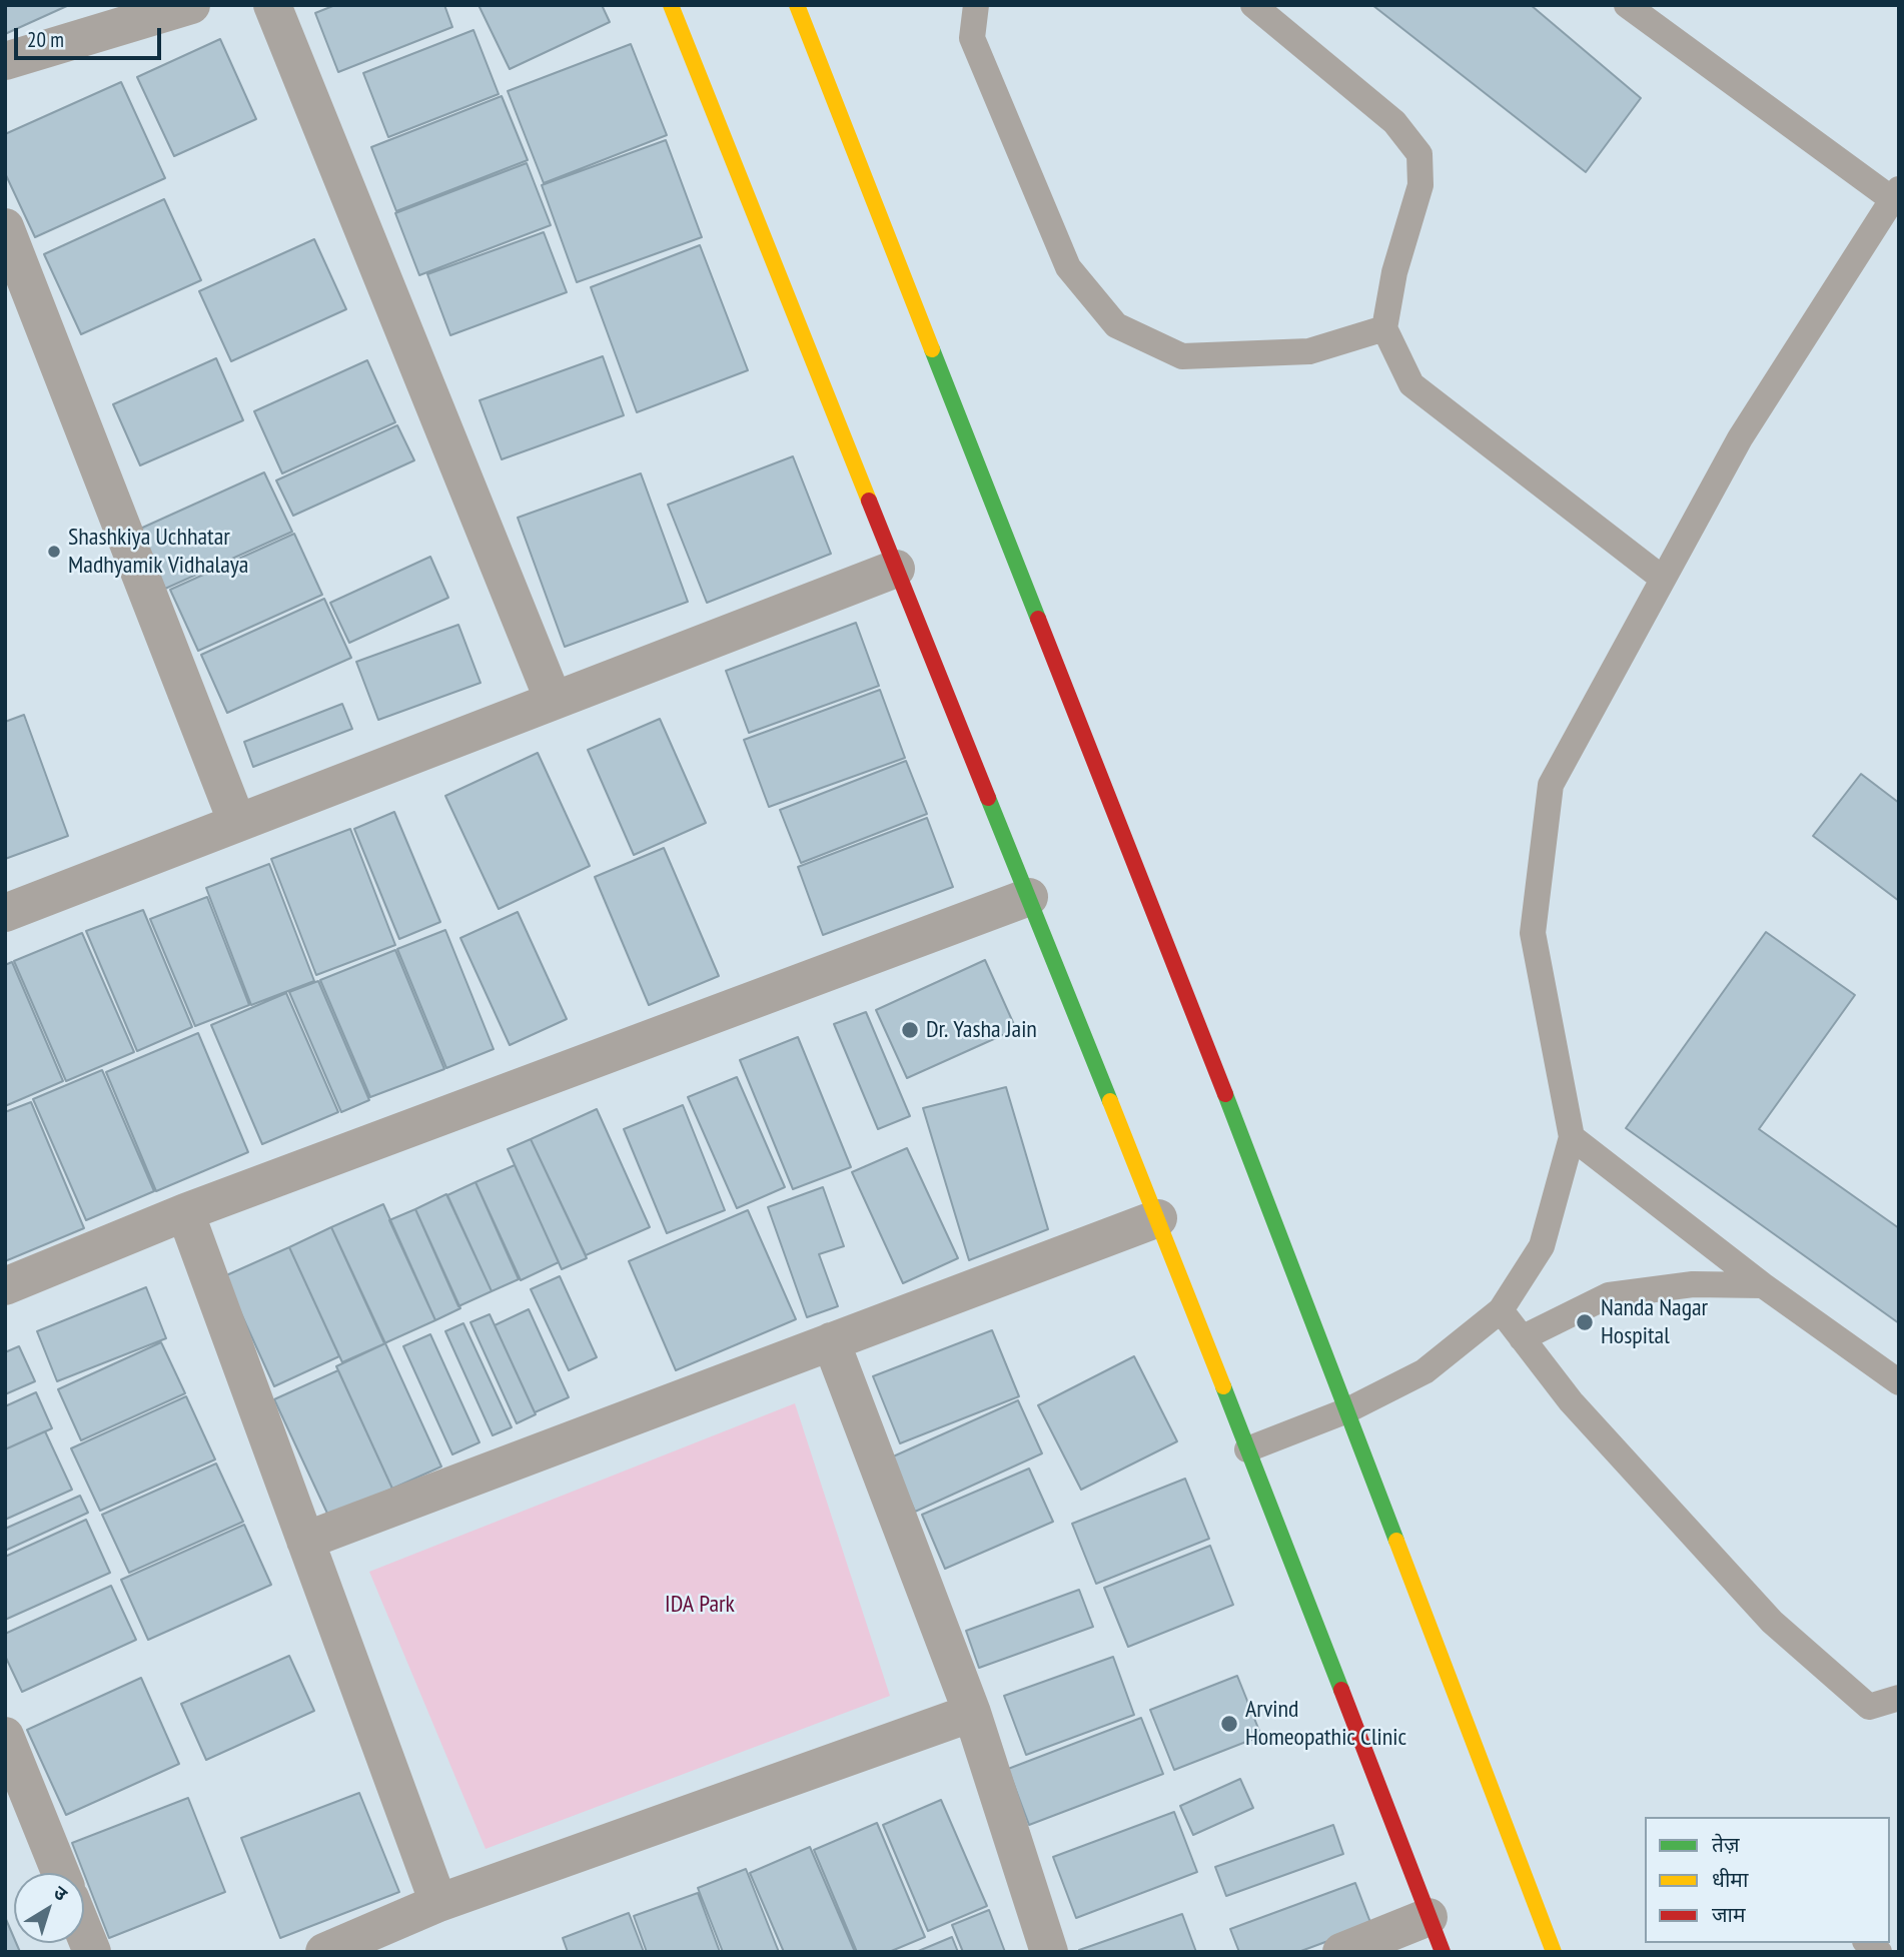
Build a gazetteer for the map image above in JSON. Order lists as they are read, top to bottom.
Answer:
{
  "parks": ["IDA Park"],
  "places": [
    "Shashkiya Uchhatar Madhyamik Vidhalaya",
    "Dr. Yasha Jain",
    "Nanda Nagar Hospital",
    "Arvind Homeopathic Clinic"
  ],
  "legend": ["तेज़", "धीमा", "जाम"],
  "scale_bar": "20 m",
  "north": "top right"
}
